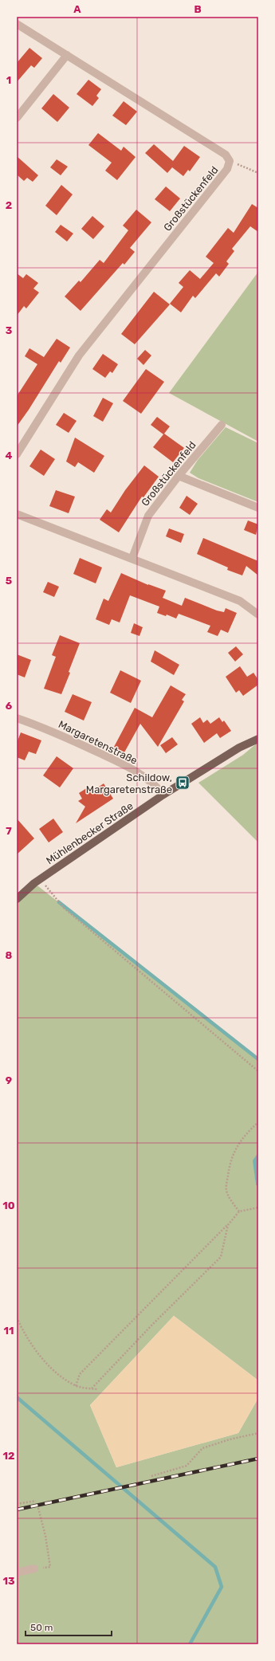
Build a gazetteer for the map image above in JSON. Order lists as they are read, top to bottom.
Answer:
{
  "streets": {
    "main road": ["Mühlenbecker Straße"],
    "street": ["Großstückenfeld", "Margaretenstraße"]
  },
  "crossings": [
    ["Margaretenstraße", "Mühlenbecker Straße"]
  ],
  "places": {
    "bus stop": ["Schildow, Margaretenstraße"]
  },
  "scale_bar": "50 m",
  "grid": {
    "columns": ["A", "B"],
    "rows": [
      "1",
      "2",
      "3",
      "4",
      "5",
      "6",
      "7",
      "8",
      "9",
      "10",
      "11",
      "12",
      "13"
    ]
  }
}
